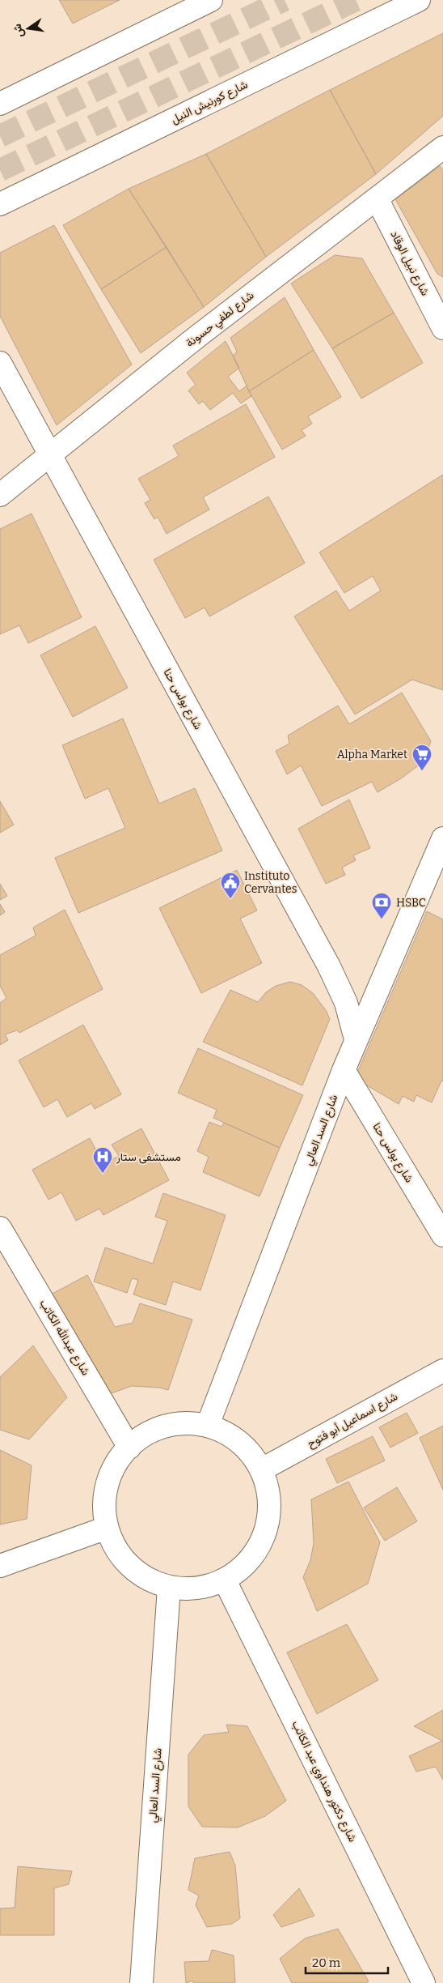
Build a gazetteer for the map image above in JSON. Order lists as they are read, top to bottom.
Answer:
{
  "streets": {
    "street": [
      "شارع كورنيش النيل",
      "شارع نبيل الوقاد",
      "شارع لطفي حسونة",
      "شارع بولس حنا",
      "شارع السد العالي",
      "شارع عبدالله الكاتب",
      "شارع اسماعيل أبو فتوح",
      "شارع دكتور هنداوي عبد الكاتب"
    ]
  },
  "crossings": [
    ["شارع نبيل الوقاد", "شارع لطفي حسونة"],
    ["شارع لطفي حسونة", "شارع بولس حنا"],
    ["شارع بولس حنا", "شارع السد العالي"]
  ],
  "places": {
    "supermarket": ["Alpha Market"],
    "public building": ["Instituto Cervantes"],
    "bank": ["HSBC"],
    "hospital": ["مستشفى ستار"]
  },
  "scale_bar": "20 m",
  "north": "left"
}
